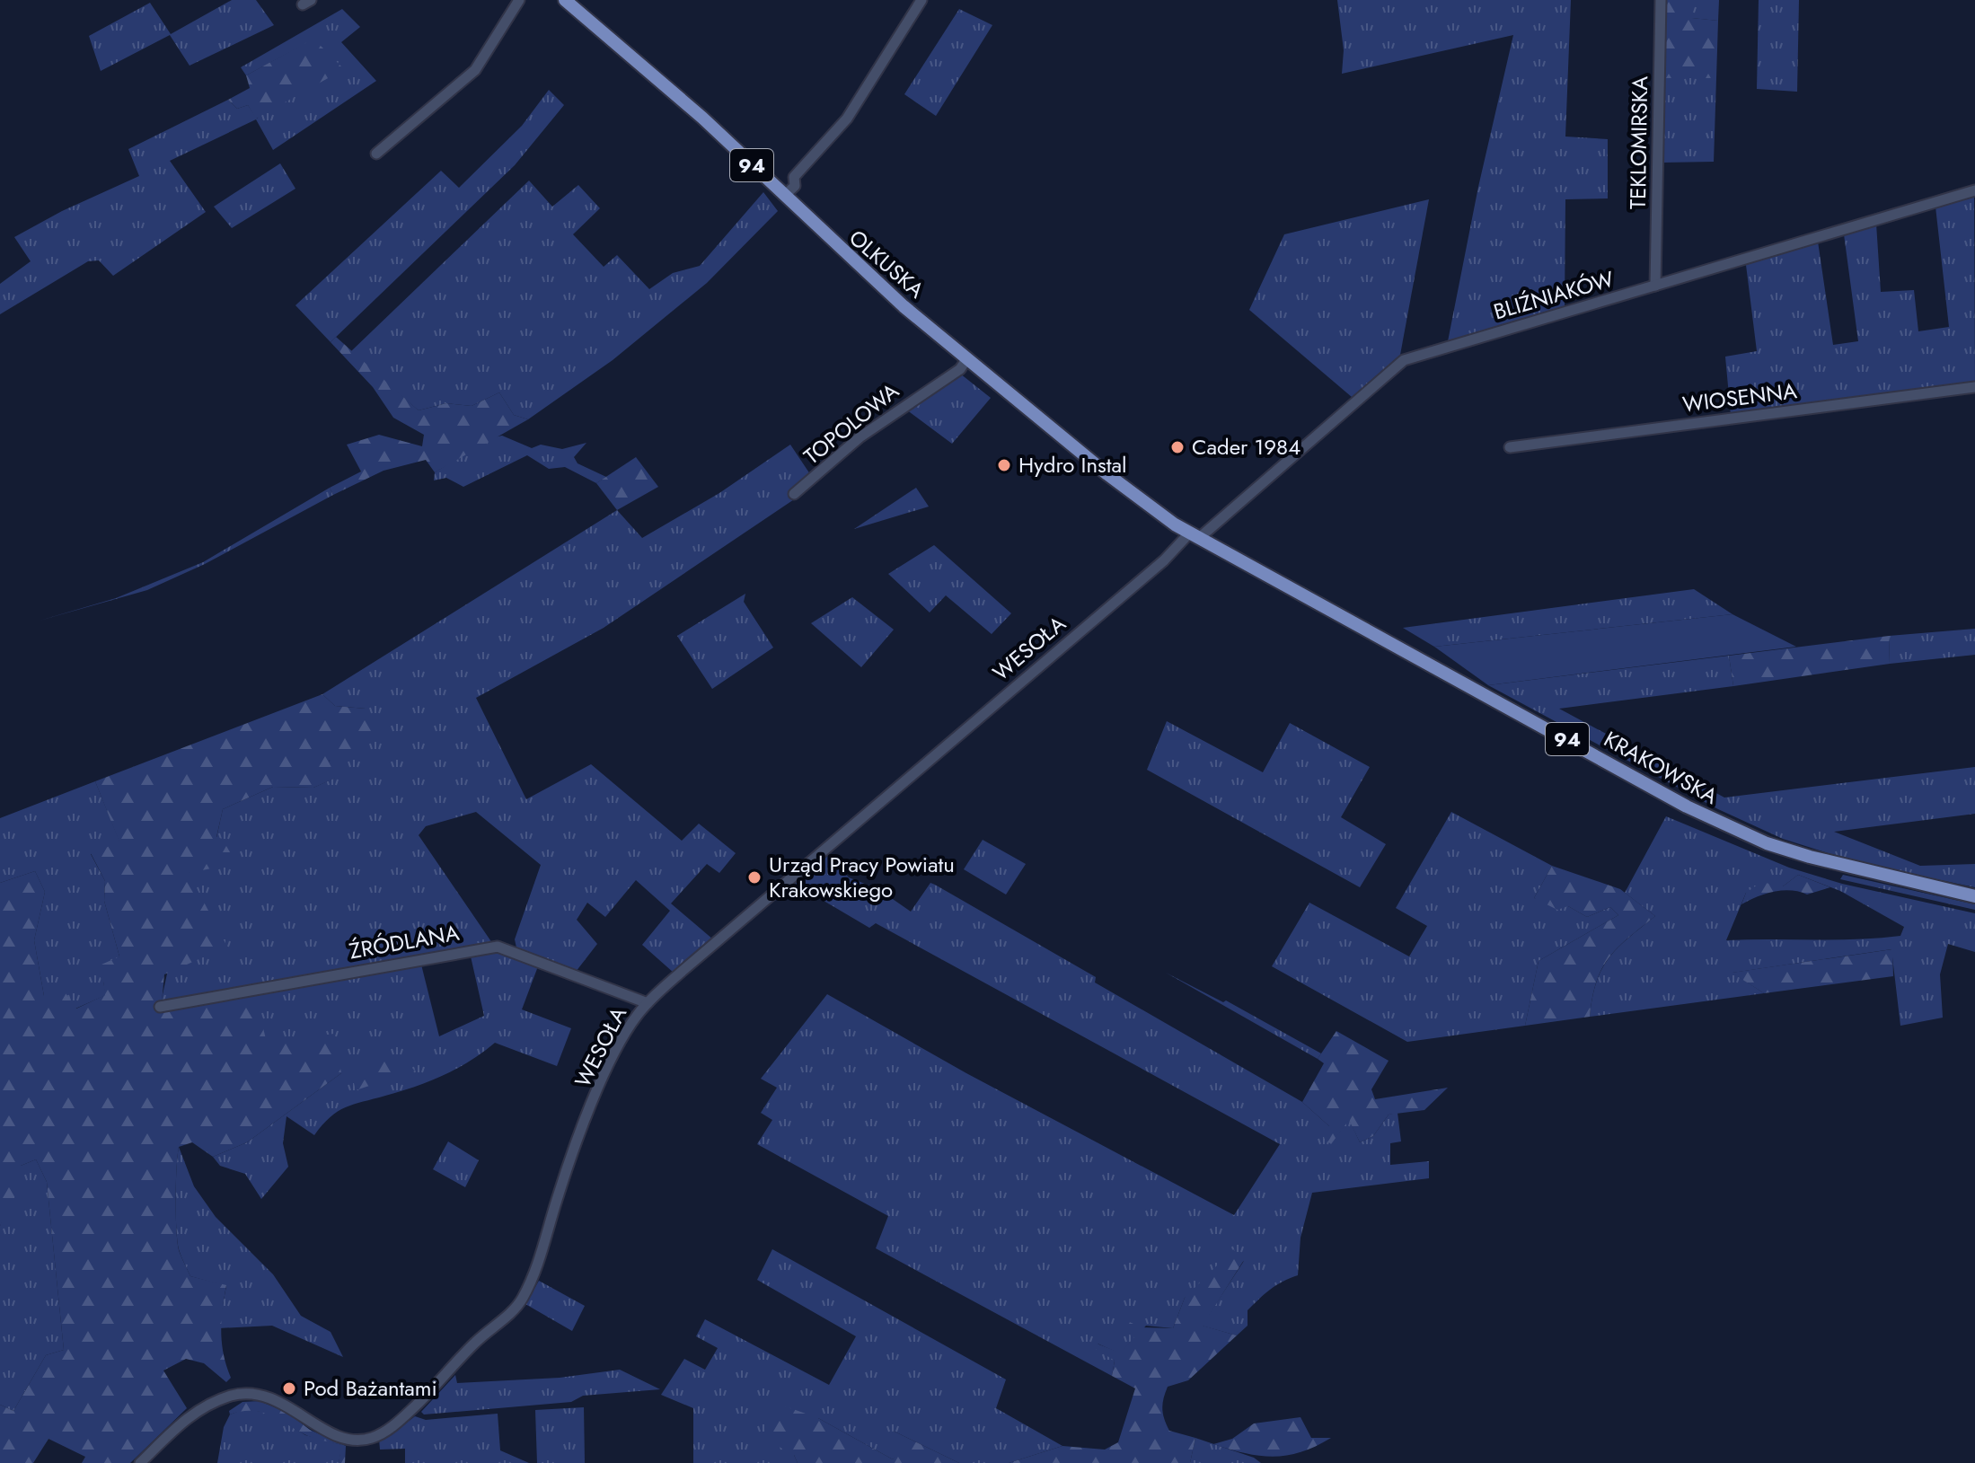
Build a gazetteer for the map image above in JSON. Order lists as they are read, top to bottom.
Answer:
{
  "streets": {
    "main road": ["94", "OLKUSKA", "KRAKOWSKA"],
    "street": [
      "TEKLOMIRSKA",
      "BLIŹNIAKÓW",
      "WIOSENNA",
      "TOPOLOWA",
      "WESOŁA",
      "ŹRÓDLANA"
    ]
  },
  "crossings": [
    ["TEKLOMIRSKA", "BLIŹNIAKÓW"],
    ["OLKUSKA", "BLIŹNIAKÓW"],
    ["OLKUSKA", "TOPOLOWA"],
    ["OLKUSKA", "WESOŁA"],
    ["OLKUSKA", "KRAKOWSKA"],
    ["BLIŹNIAKÓW", "WESOŁA"],
    ["BLIŹNIAKÓW", "KRAKOWSKA"],
    ["WESOŁA", "KRAKOWSKA"],
    ["WESOŁA", "ŹRÓDLANA"]
  ],
  "places": [
    "Cader 1984",
    "Hydro Instal",
    "Urząd Pracy Powiatu Krakowskiego",
    "Pod Bażantami"
  ]
}
